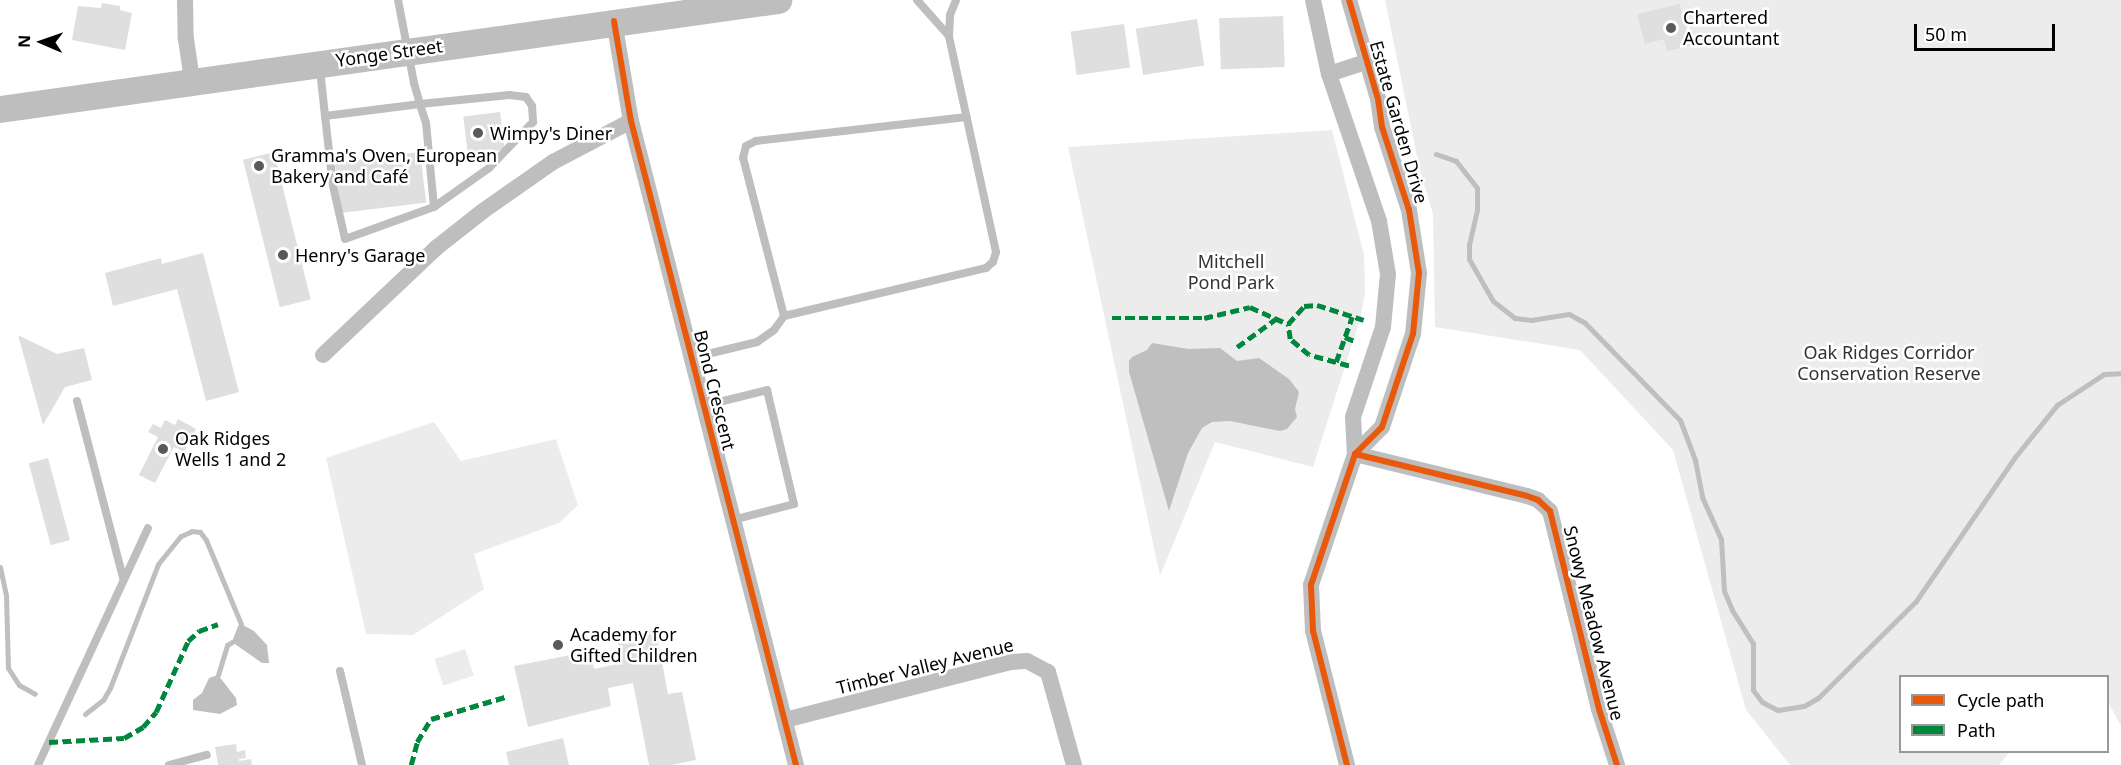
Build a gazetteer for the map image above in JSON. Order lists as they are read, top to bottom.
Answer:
{
  "streets": {
    "main road": ["Yonge Street"],
    "street": [
      "Estate Garden Drive",
      "Bond Crescent",
      "Snowy Meadow Avenue",
      "Timber Valley Avenue"
    ]
  },
  "crossings": [
    ["Yonge Street", "Bond Crescent"],
    ["Estate Garden Drive", "Snowy Meadow Avenue"],
    ["Bond Crescent", "Timber Valley Avenue"]
  ],
  "parks": ["Mitchell Pond Park", "Oak Ridges Corridor Conservation Reserve"],
  "places": [
    "Chartered Accountant",
    "Wimpy's Diner",
    "Gramma's Oven, European Bakery and Café",
    "Henry's Garage",
    "Oak Ridges Wells 1 and 2",
    "Academy for Gifted Children"
  ],
  "legend": ["Cycle path", "Path"],
  "scale_bar": "50 m",
  "north": "left"
}
